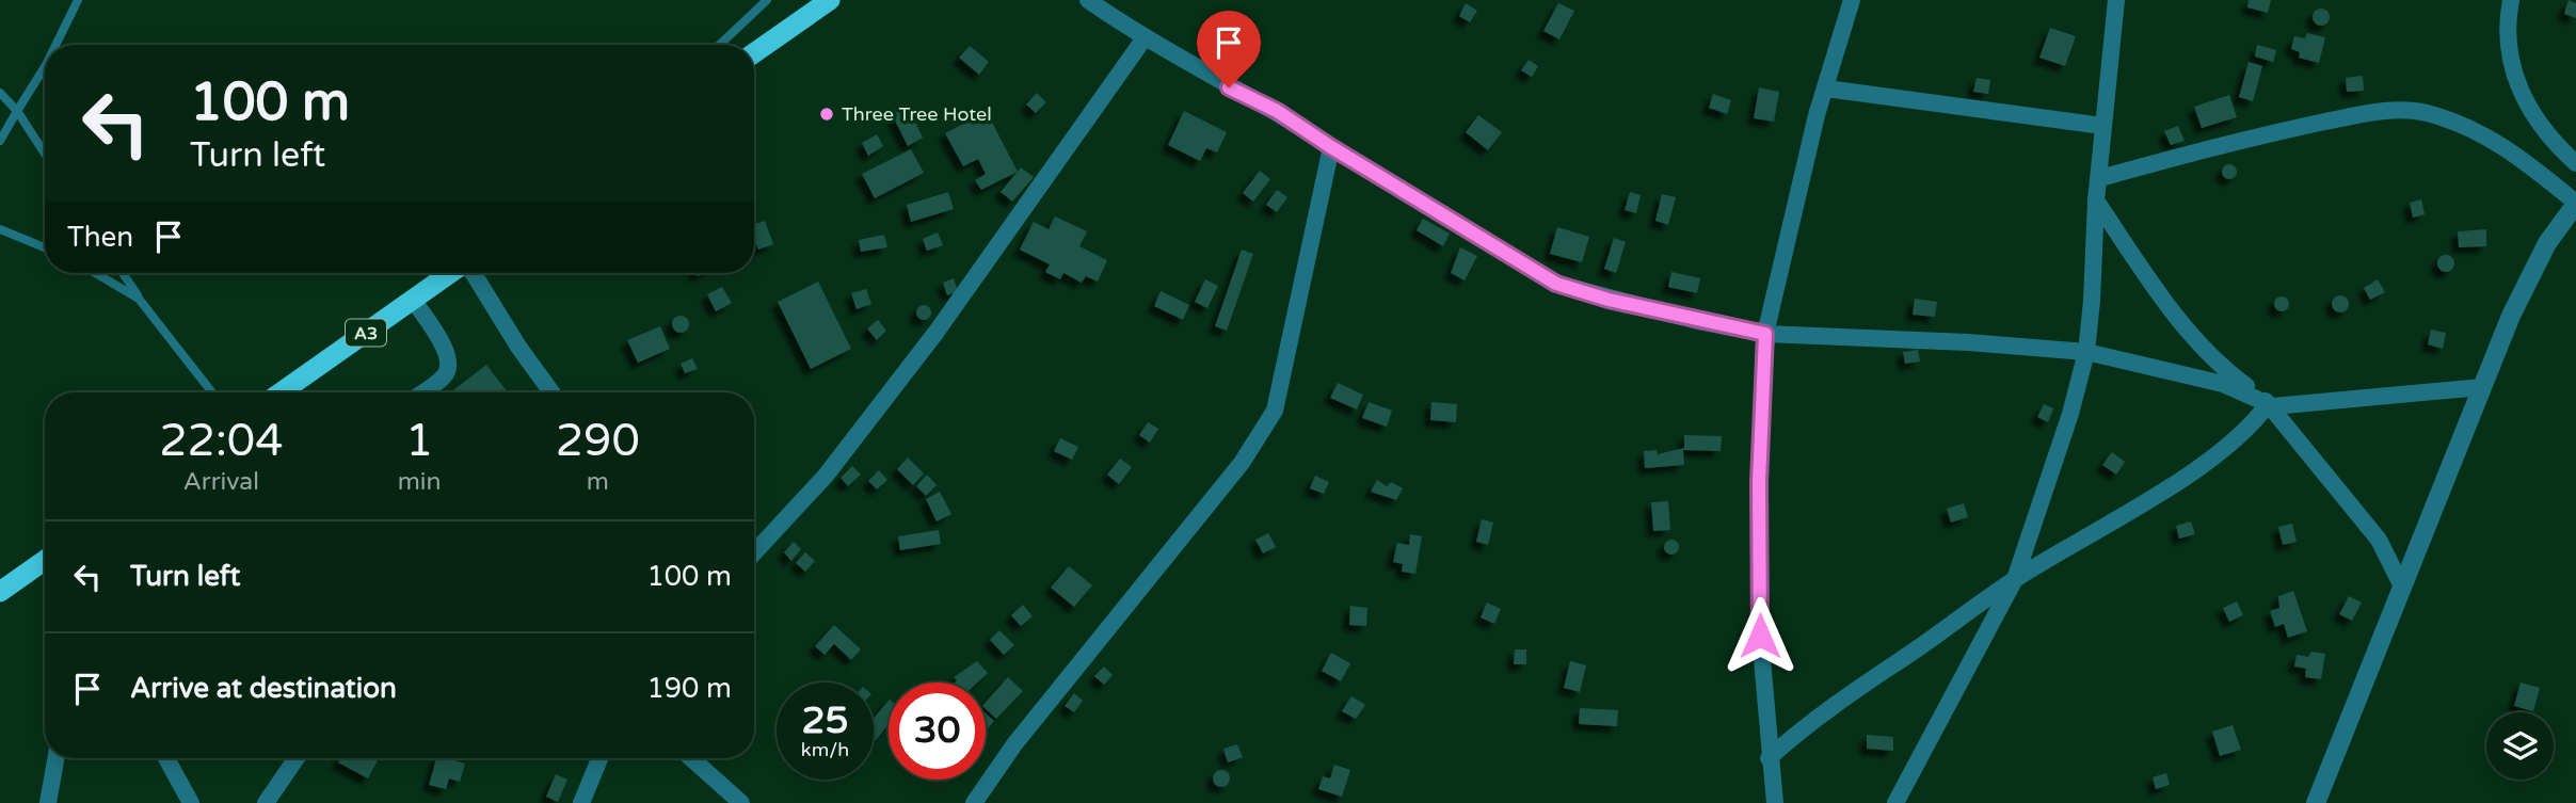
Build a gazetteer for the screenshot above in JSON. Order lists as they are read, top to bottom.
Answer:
{
  "streets": {
    "highway": ["A3"]
  },
  "places": ["Three Tree Hotel"],
  "page": {
    "turn": ["100 m", "Turn left"],
    "then": "Then",
    "eta": [
      "22:04",
      "Arrival",
      "1",
      "min",
      "290",
      "m"
    ],
    "list": [
      {
        "name": "Turn left",
        "value": "100 m"
      },
      {
        "name": "Arrive at destination",
        "value": "190 m"
      }
    ],
    "speed": "25 km/h",
    "limit": "30"
  }
}
